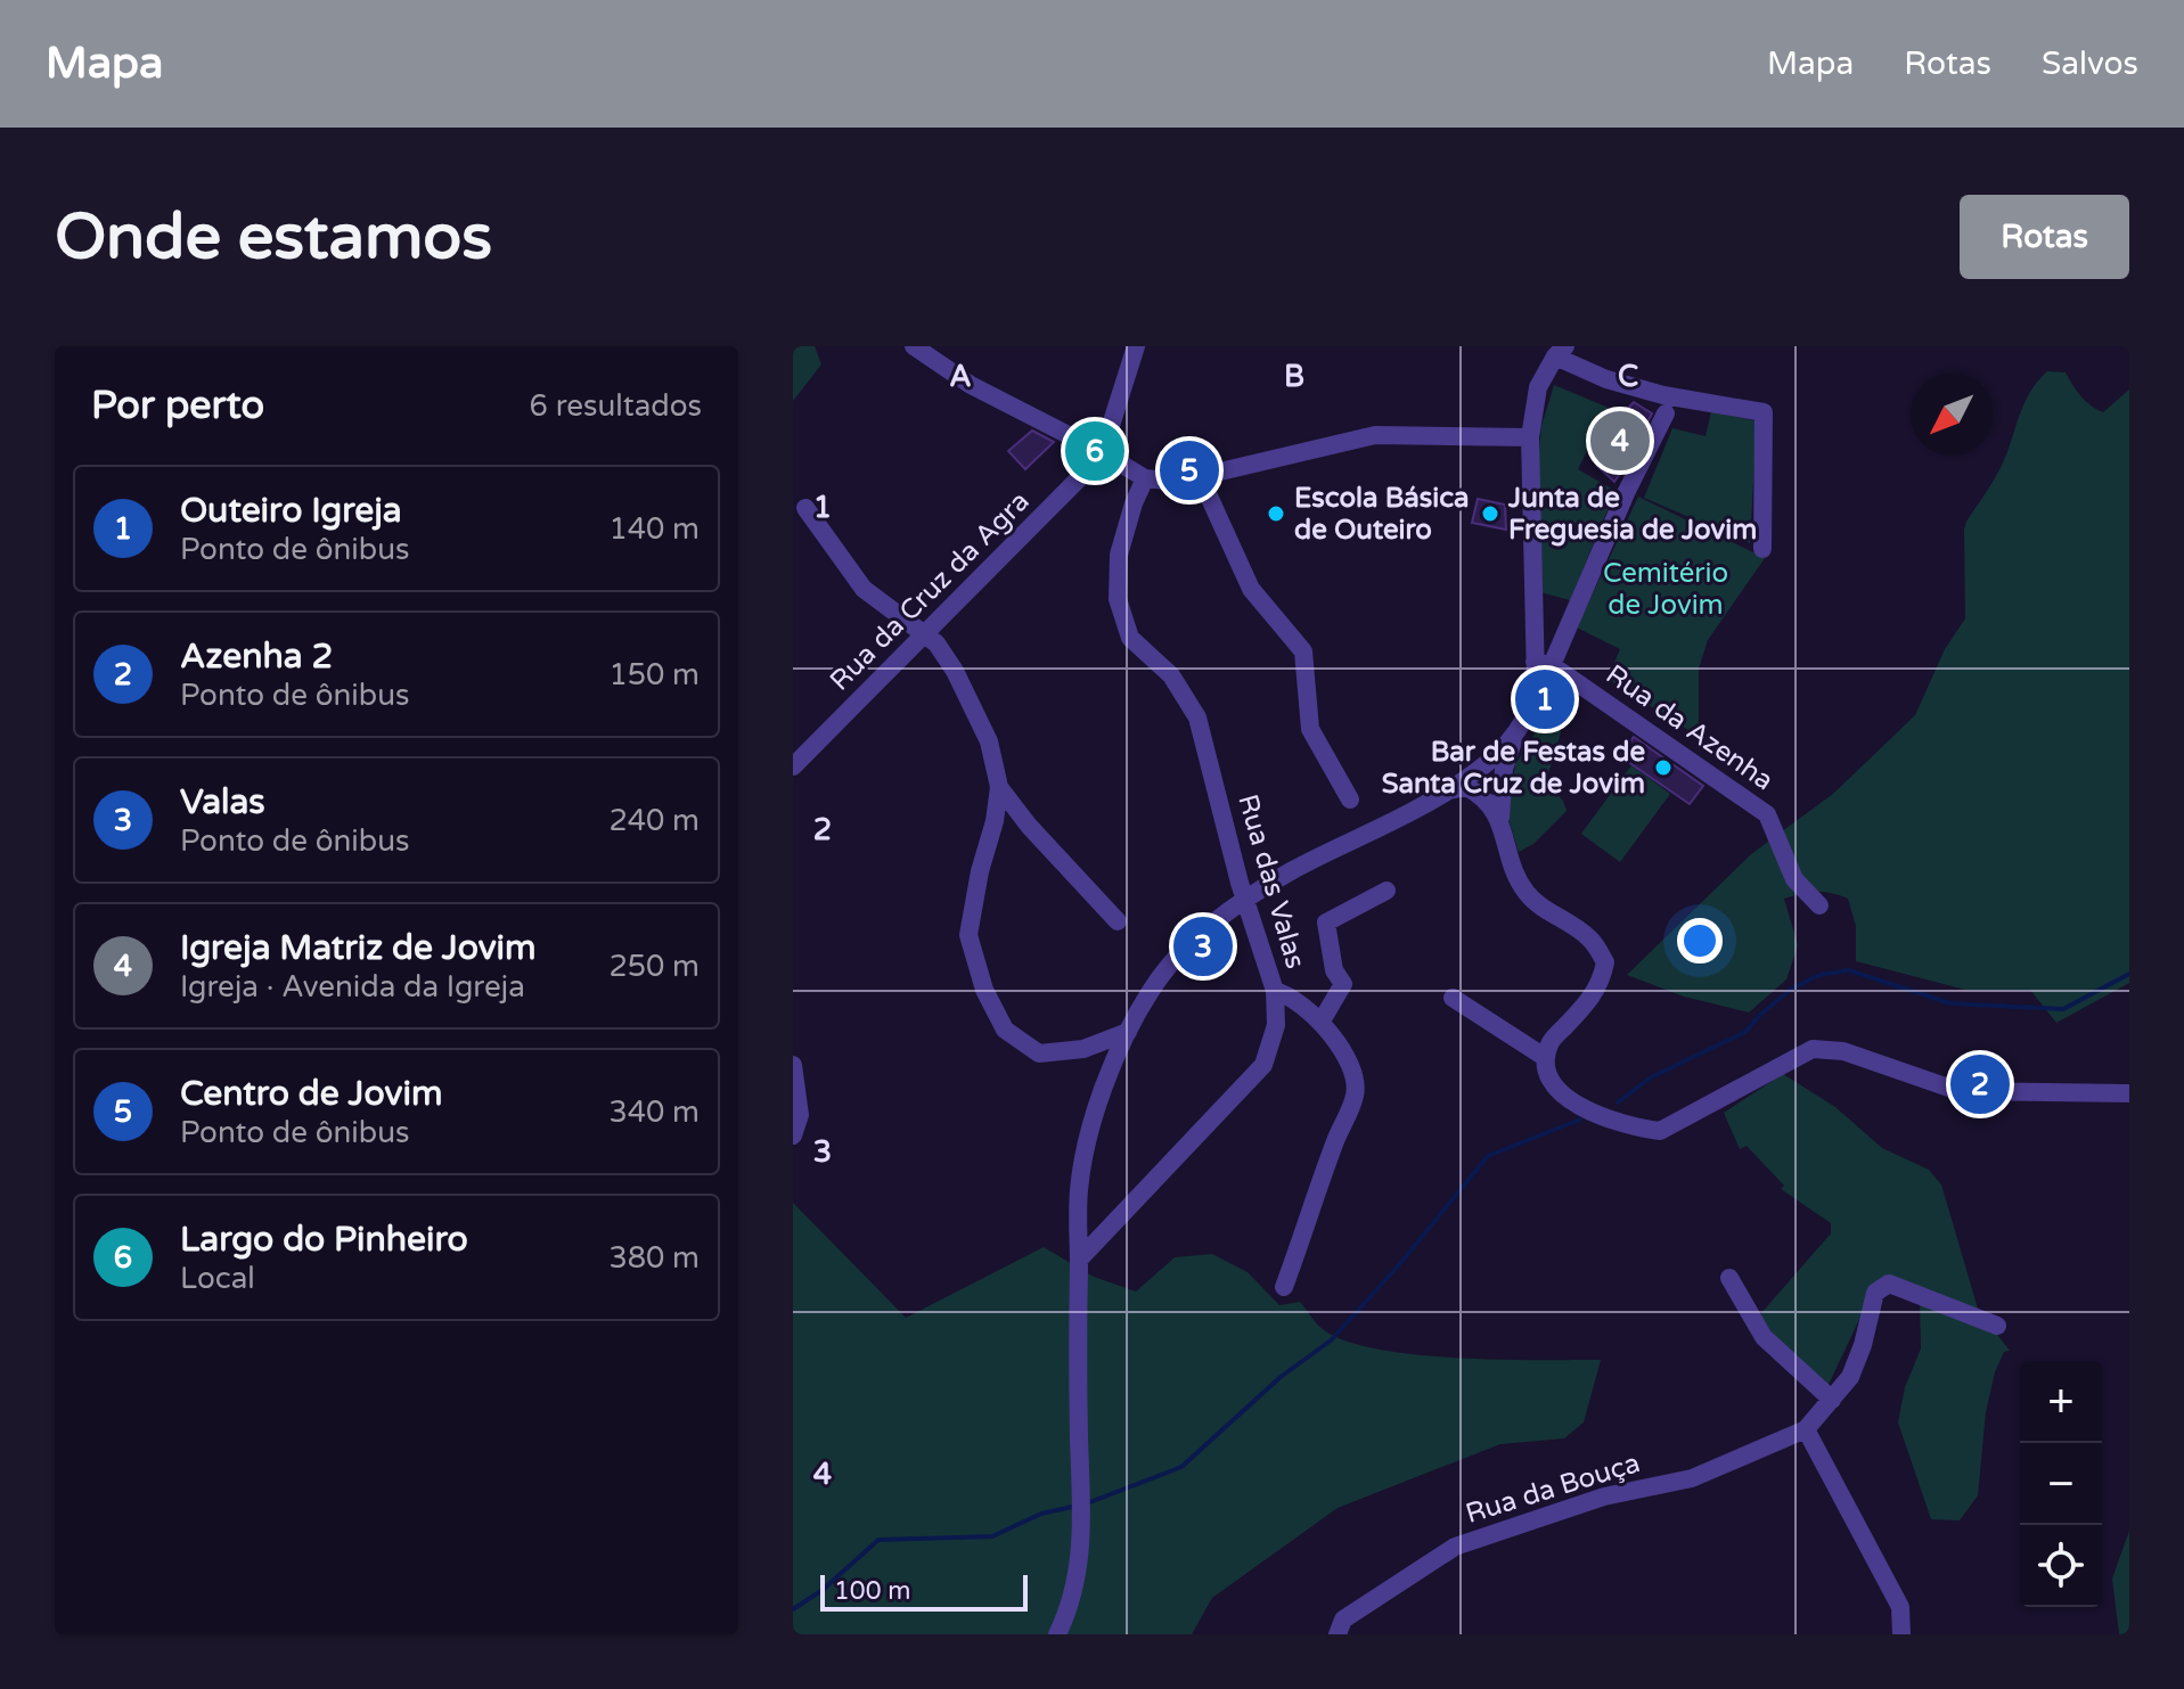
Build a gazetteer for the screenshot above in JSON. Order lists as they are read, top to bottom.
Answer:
{
  "streets": {
    "street": [
      "Rua da Cruz da Agra",
      "Rua da Azenha",
      "Rua das Valas",
      "Rua da Bouça"
    ]
  },
  "parks": ["Cemitério de Jovim"],
  "places": ["Escola Básica de Outeiro", "Junta de Freguesia de Jovim", "Bar de Festas de Santa Cruz de Jovim"],
  "scale_bar": "100 m",
  "north": "bottom left",
  "page": {
    "header": "Mapa",
    "nav": ["Mapa", "Rotas", "Salvos"],
    "buttons": "Rotas",
    "title": "Onde estamos",
    "heading": ["Por perto", "6 resultados"],
    "pins": [
      "4",
      "6",
      "5",
      "1",
      "3",
      "2"
    ],
    "list": [
      {
        "mark": "1",
        "name": "Outeiro Igreja",
        "note": "Ponto de ônibus",
        "value": "140 m"
      },
      {
        "mark": "2",
        "name": "Azenha 2",
        "note": "Ponto de ônibus",
        "value": "150 m"
      },
      {
        "mark": "3",
        "name": "Valas",
        "note": "Ponto de ônibus",
        "value": "240 m"
      },
      {
        "mark": "4",
        "name": "Igreja Matriz de Jovim",
        "note": "Igreja · Avenida da Igreja",
        "value": "250 m"
      },
      {
        "mark": "5",
        "name": "Centro de Jovim",
        "note": "Ponto de ônibus",
        "value": "340 m"
      },
      {
        "mark": "6",
        "name": "Largo do Pinheiro",
        "note": "Local",
        "value": "380 m"
      }
    ],
    "map_buttons": ["+", "−"],
    "scale": "100 m"
  },
  "grid": {
    "columns": ["A", "B", "C"],
    "rows": [
      "1",
      "2",
      "3",
      "4"
    ]
  }
}
